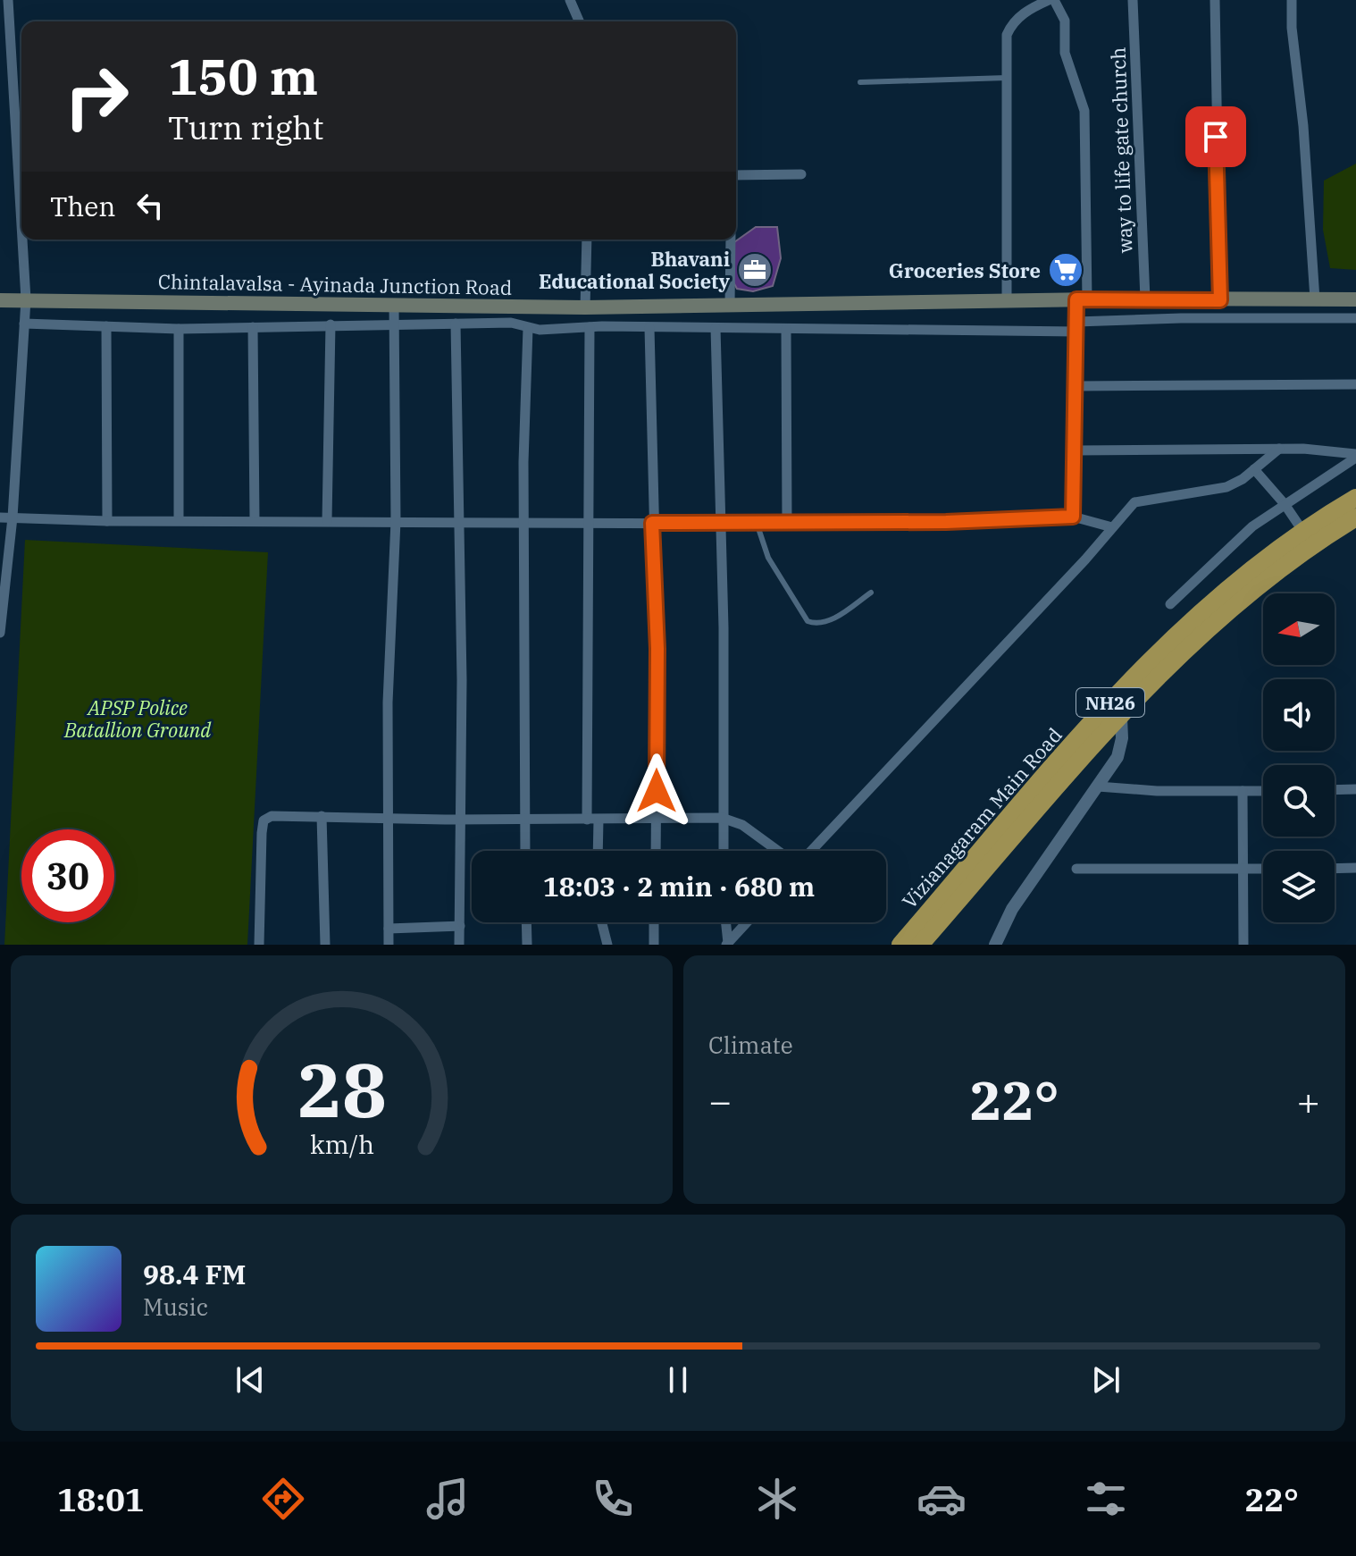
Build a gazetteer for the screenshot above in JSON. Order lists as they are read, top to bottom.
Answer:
{
  "streets": {
    "highway": ["NH26", "Vizianagaram Main Road"],
    "main road": ["Chintalavalsa - Ayinada Junction Road"],
    "street": ["way to life gate church"]
  },
  "crossings": [
    ["way to life gate church", "Chintalavalsa - Ayinada Junction Road"]
  ],
  "parks": ["APSP Police Batallion Ground"],
  "places": {
    "office": ["Bhavani Educational Society"],
    "supermarket": ["Groceries Store"]
  },
  "north": "left",
  "page": {
    "turn": ["150 m", "Turn right"],
    "then": "Then",
    "limit": "30",
    "trip": "18:03 · 2 min · 680 m",
    "tile": "Climate",
    "heat": ["−", "22°", "+"],
    "song": ["98.4 FM", "Music"],
    "tabs": ["18:01", "22°"],
    "gauge": ["28", "km/h"]
  }
}
